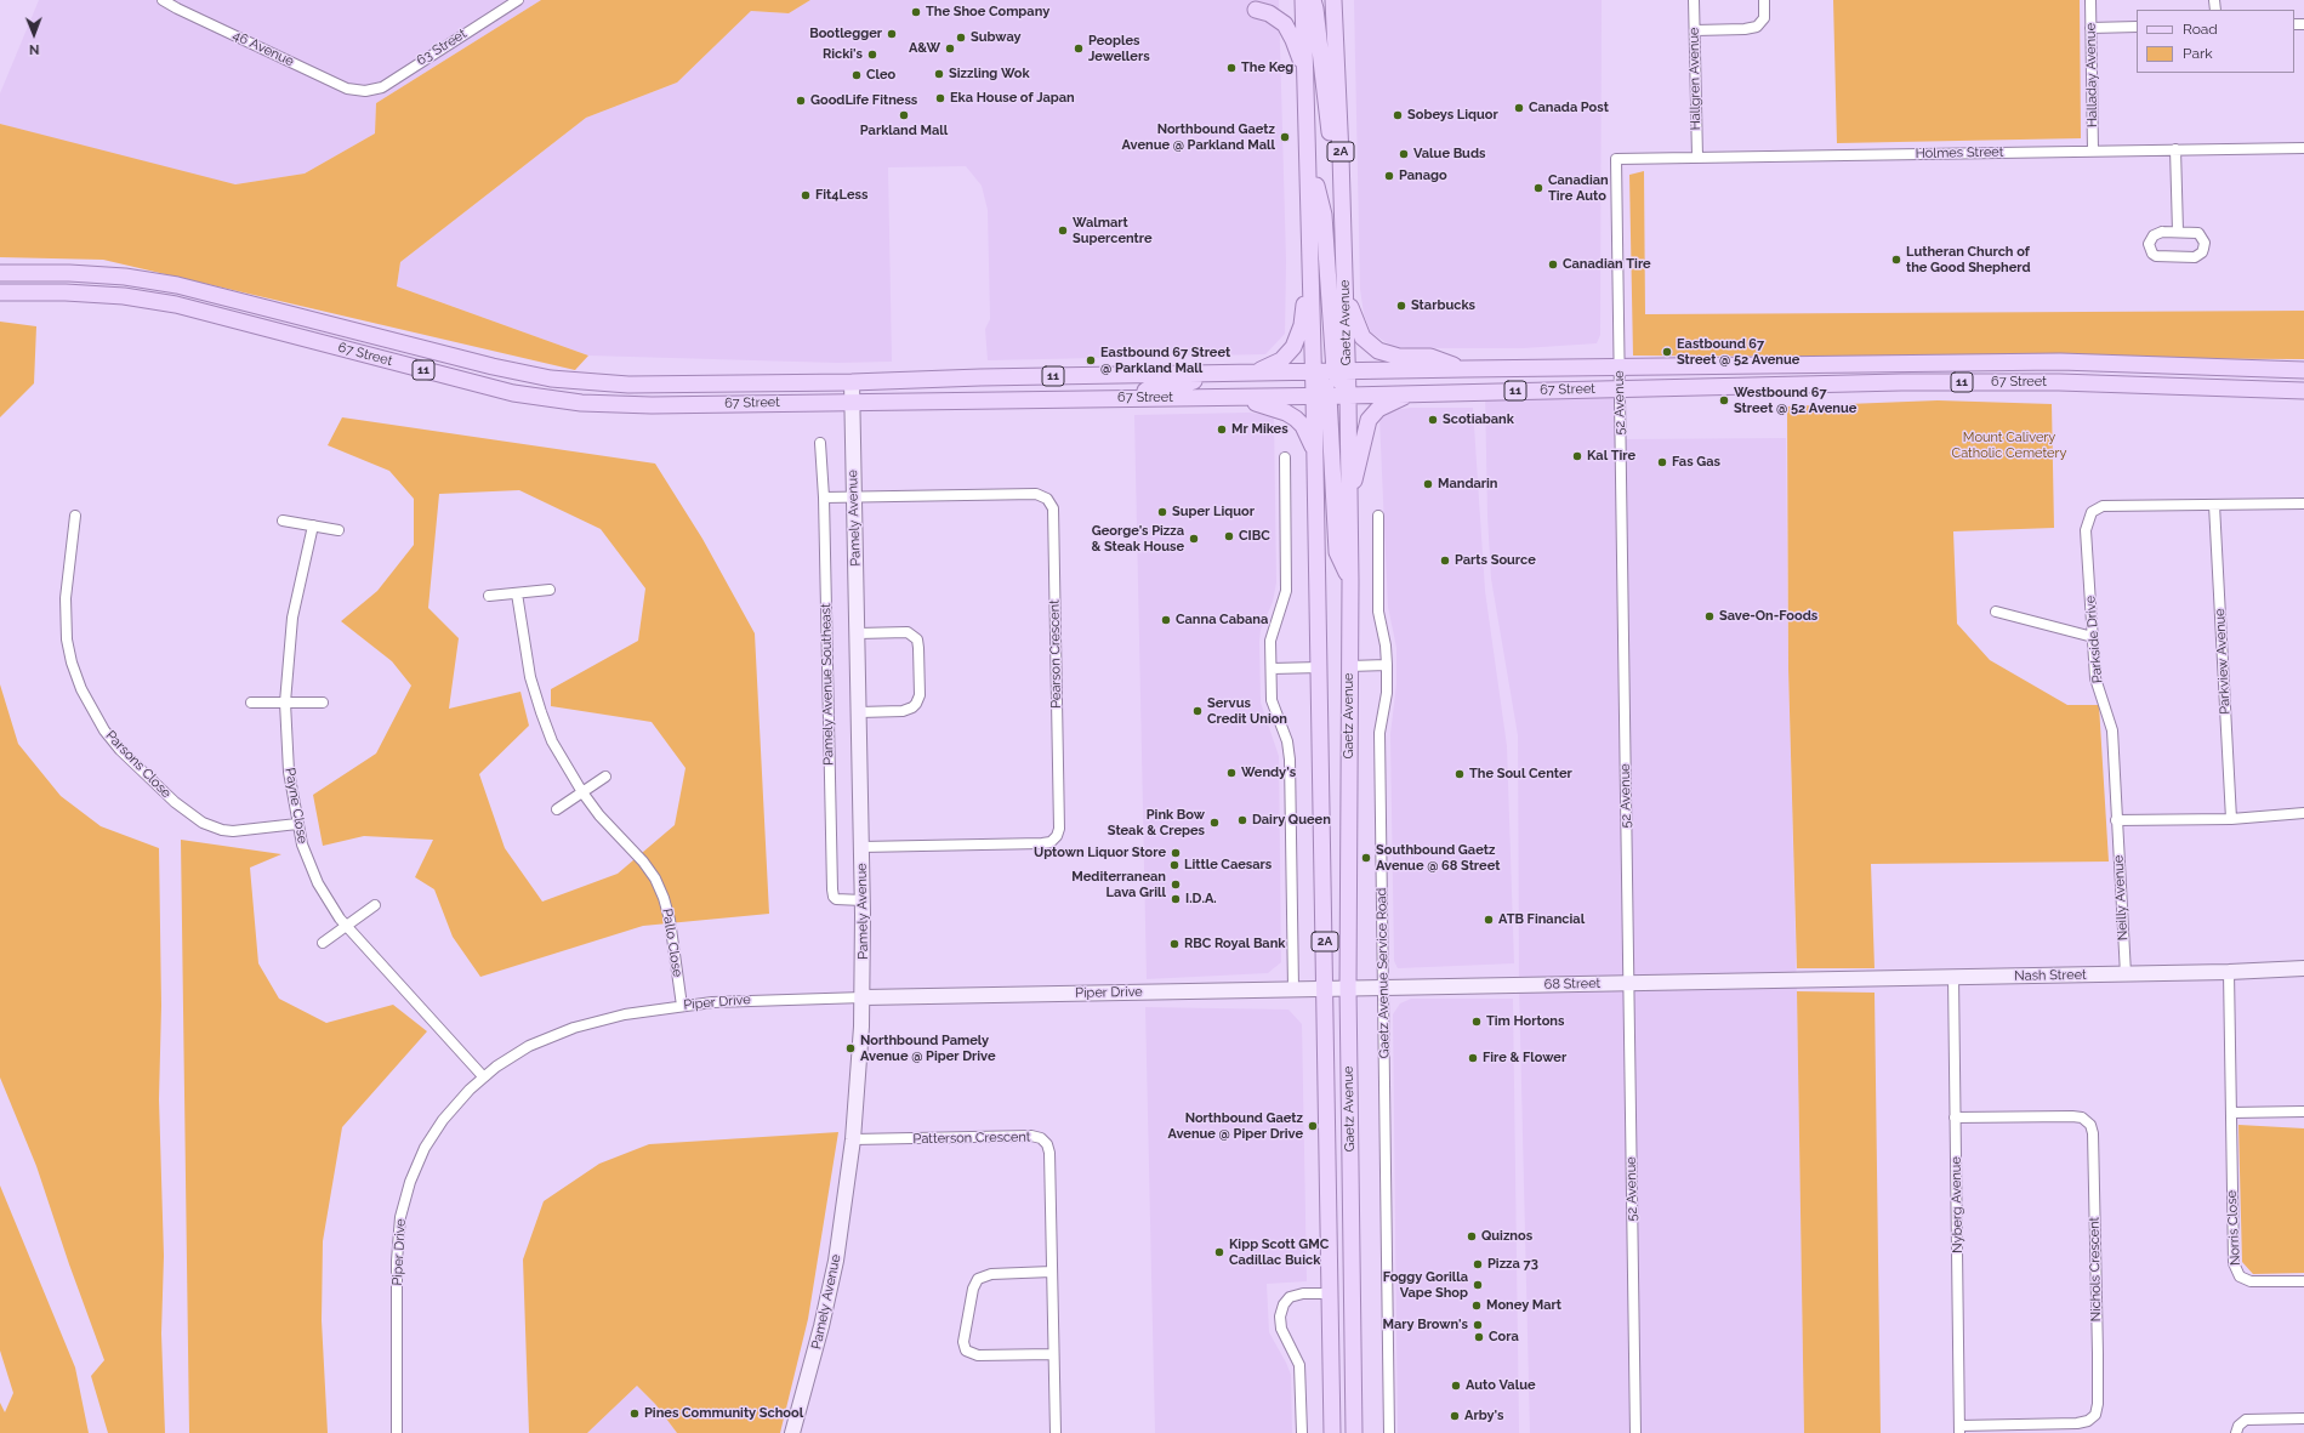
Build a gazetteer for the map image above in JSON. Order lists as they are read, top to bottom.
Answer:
{
  "streets": {
    "main road": [
      "2A",
      "Gaetz Avenue",
      "67 Street",
      "11"
    ],
    "street": [
      "63 Street",
      "46 Avenue",
      "Halladay Avenue",
      "Hallgren Avenue",
      "Holmes Street",
      "52 Avenue",
      "Pamely Avenue",
      "Parkside Drive",
      "Pearson Crescent",
      "Parkview Avenue",
      "Pamely Avenue Southeast",
      "Parsons Close",
      "Payne Close",
      "Neilly Avenue",
      "Pallo Close",
      "Gaetz Avenue Service Road",
      "Nash Street",
      "68 Street",
      "Piper Drive",
      "Patterson Crescent",
      "Nyberg Avenue",
      "Norris Close",
      "Nichols Crescent"
    ]
  },
  "crossings": [
    ["63 Street", "46 Avenue"],
    ["Halladay Avenue", "Holmes Street"],
    ["Hallgren Avenue", "Holmes Street"],
    ["2A", "67 Street"],
    ["Holmes Street", "52 Avenue"],
    ["Gaetz Avenue", "67 Street"],
    ["Gaetz Avenue", "68 Street"],
    ["Gaetz Avenue", "Piper Drive"],
    ["67 Street", "52 Avenue"],
    ["67 Street", "Pamely Avenue"],
    ["52 Avenue", "68 Street"],
    ["Pamely Avenue", "Pearson Crescent"],
    ["Pamely Avenue", "Pamely Avenue Southeast"],
    ["Pamely Avenue", "Piper Drive"],
    ["Pamely Avenue", "Patterson Crescent"],
    ["Parkside Drive", "Parkview Avenue"],
    ["Parkside Drive", "Neilly Avenue"],
    ["Pearson Crescent", "Pamely Avenue Southeast"],
    ["Parsons Close", "Payne Close"],
    ["Payne Close", "Piper Drive"],
    ["Neilly Avenue", "Nash Street"],
    ["Pallo Close", "Piper Drive"],
    ["Gaetz Avenue Service Road", "68 Street"],
    ["Nash Street", "68 Street"],
    ["Nash Street", "Nyberg Avenue"],
    ["Nash Street", "Norris Close"],
    ["68 Street", "Piper Drive"],
    ["Nyberg Avenue", "Nichols Crescent"]
  ],
  "parks": ["Mount Calivery Catholic Cemetery"],
  "places": [
    "The Shoe Company",
    "Bootlegger",
    "Subway",
    "A&W",
    "Peoples Jewellers",
    "Ricki's",
    "The Keg",
    "Sizzling Wok",
    "Cleo",
    "Eka House of Japan",
    "GoodLife Fitness",
    "Canada Post",
    "Parkland Mall",
    "Sobeys Liquor",
    "Northbound Gaetz Avenue @ Parkland Mall",
    "Value Buds",
    "Panago",
    "Canadian Tire Auto",
    "Fit4Less",
    "Walmart Supercentre",
    "Lutheran Church of the Good Shepherd",
    "Canadian Tire",
    "Starbucks",
    "Eastbound 67 Street @ 52 Avenue",
    "Eastbound 67 Street @ Parkland Mall",
    "Westbound 67 Street @ 52 Avenue",
    "Scotiabank",
    "Mr Mikes",
    "Kal Tire",
    "Fas Gas",
    "Mandarin",
    "Super Liquor",
    "CIBC",
    "George's Pizza & Steak House",
    "Parts Source",
    "Save-On-Foods",
    "Canna Cabana",
    "Servus Credit Union",
    "Wendy's",
    "The Soul Center",
    "Dairy Queen",
    "Pink Bow Steak & Crepes",
    "Uptown Liquor Store",
    "Southbound Gaetz Avenue @ 68 Street",
    "Little Caesars",
    "Mediterranean Lava Grill",
    "I.D.A.",
    "ATB Financial",
    "RBC Royal Bank",
    "Tim Hortons",
    "Northbound Pamely Avenue @ Piper Drive",
    "Fire & Flower",
    "Northbound Gaetz Avenue @ Piper Drive",
    "Quiznos",
    "Kipp Scott GMC Cadillac Buick",
    "Pizza 73",
    "Foggy Gorilla Vape Shop",
    "Money Mart",
    "Mary Brown's",
    "Cora",
    "Auto Value",
    "Pines Community School",
    "Arby's"
  ],
  "legend": ["Road", "Park"],
  "north": "bottom"
}
